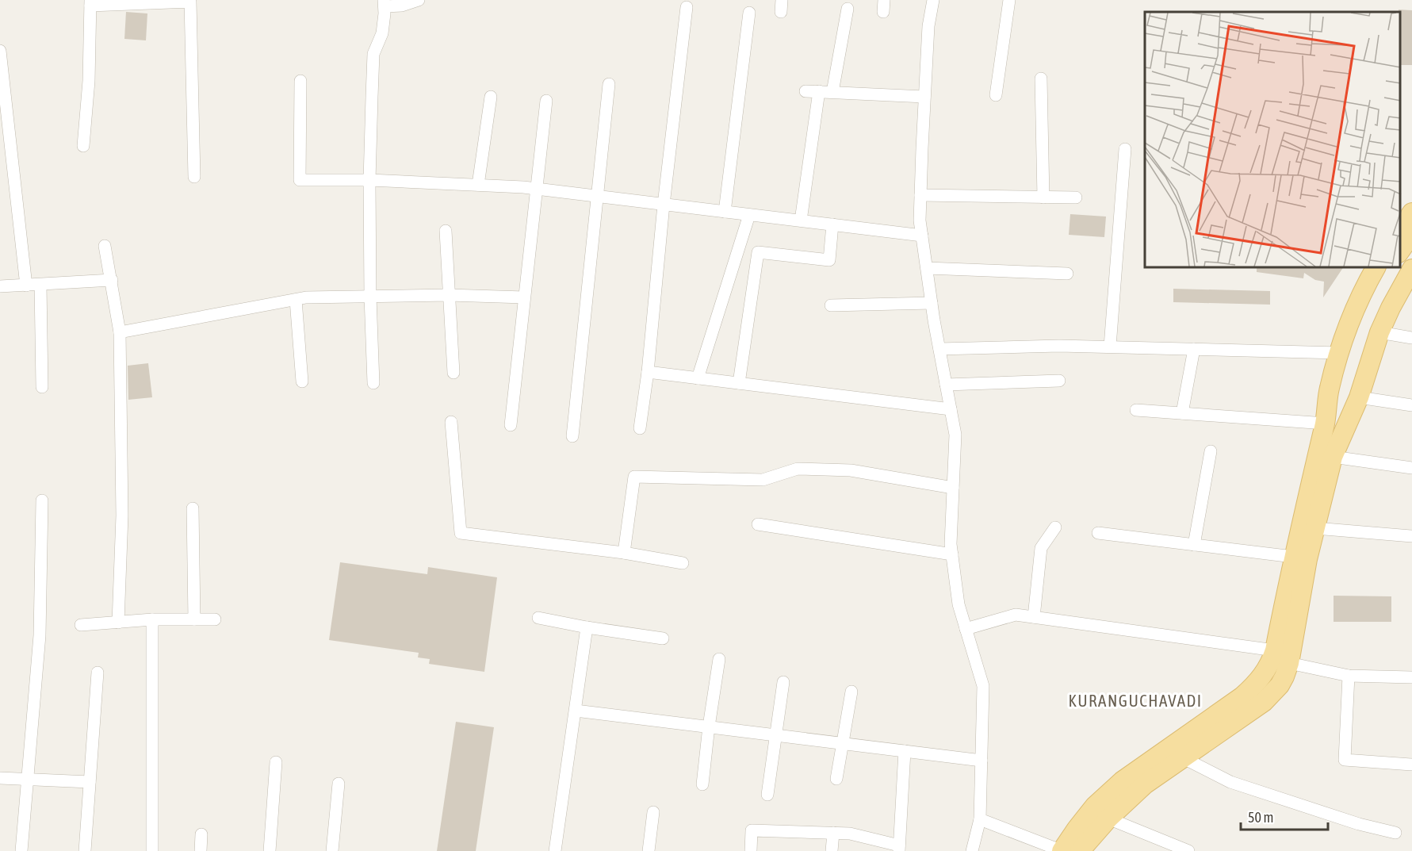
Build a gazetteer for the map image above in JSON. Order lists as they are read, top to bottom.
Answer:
{
  "districts": ["KURANGUCHAVADI"],
  "scale_bar": "50 m"
}
